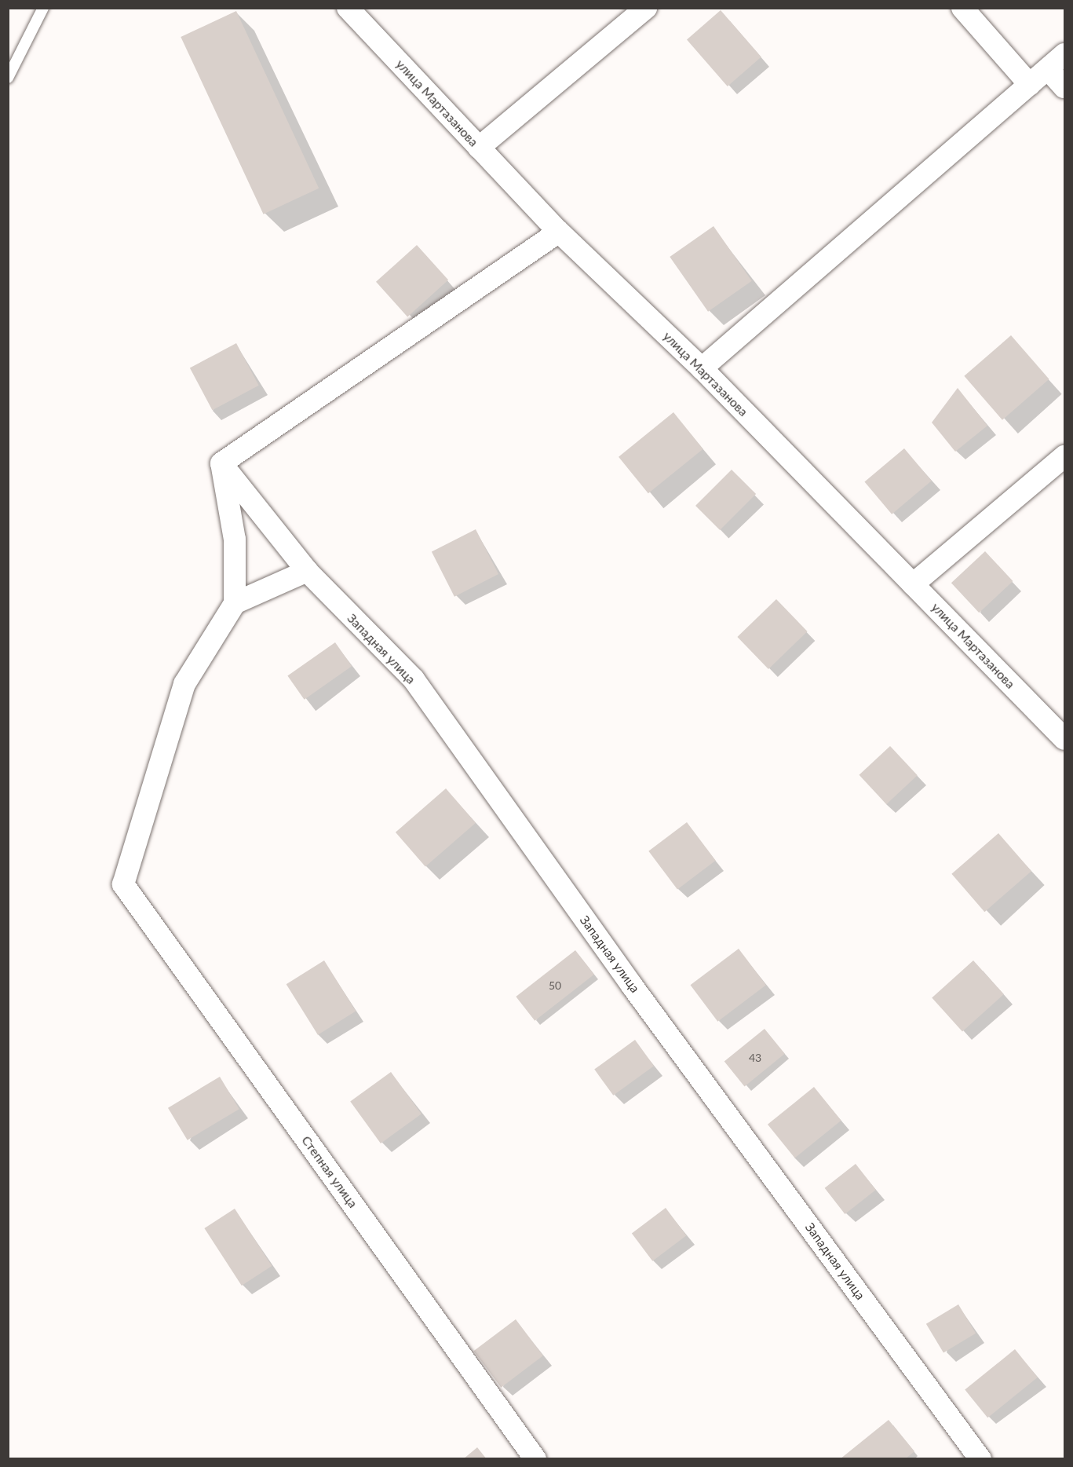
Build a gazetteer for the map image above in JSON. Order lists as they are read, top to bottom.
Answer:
{
  "streets": {
    "street": ["улица Мартазанова", "Западная улица", "Степная улица"]
  },
  "house_numbers": ["50", "43"]
}
